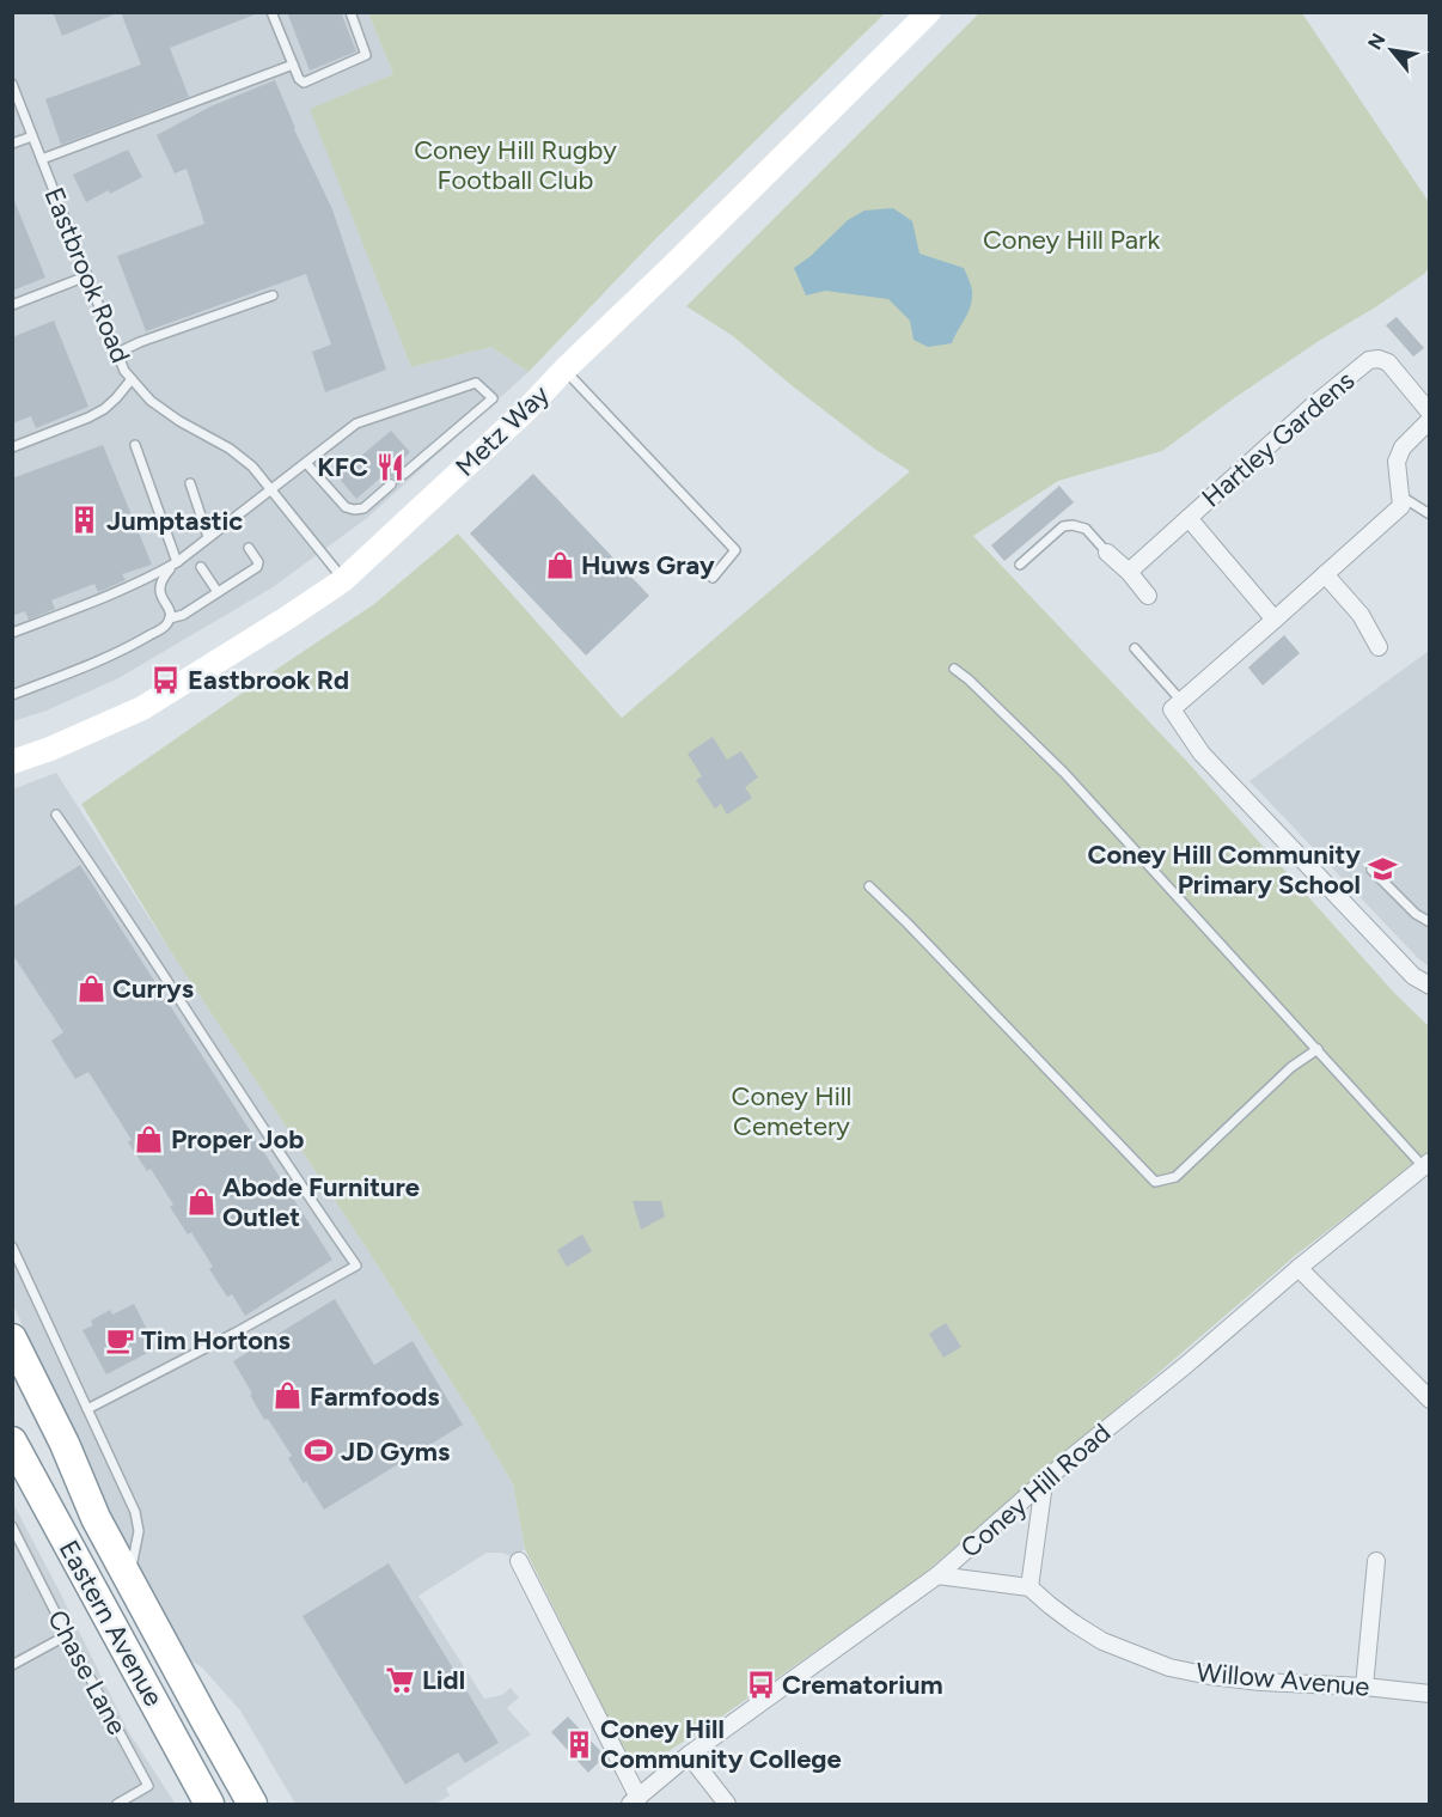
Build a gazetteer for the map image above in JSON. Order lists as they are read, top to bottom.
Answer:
{
  "streets": {
    "highway": ["Eastern Avenue"],
    "street": [
      "Metz Way",
      "Hartley Gardens",
      "Coney Hill Road",
      "Willow Avenue"
    ],
    "lane": ["Eastbrook Road", "Chase Lane"]
  },
  "crossings": [
    ["Eastbrook Road", "Metz Way"]
  ],
  "parks": ["Coney Hill Rugby Football Club", "Coney Hill Park", "Coney Hill Cemetery"],
  "places": {
    "restaurant": ["KFC"],
    "building": ["Jumptastic", "Coney Hill Community College"],
    "shop": [
      "Huws Gray",
      "Currys",
      "Proper Job",
      "Abode Furniture Outlet",
      "Farmfoods"
    ],
    "bus stop": ["Eastbrook Rd", "Crematorium"],
    "school or university": ["Coney Hill Community Primary School"],
    "cafe": ["Tim Hortons"],
    "sports": ["JD Gyms"],
    "supermarket": ["Lidl"]
  },
  "north": "top left"
}
